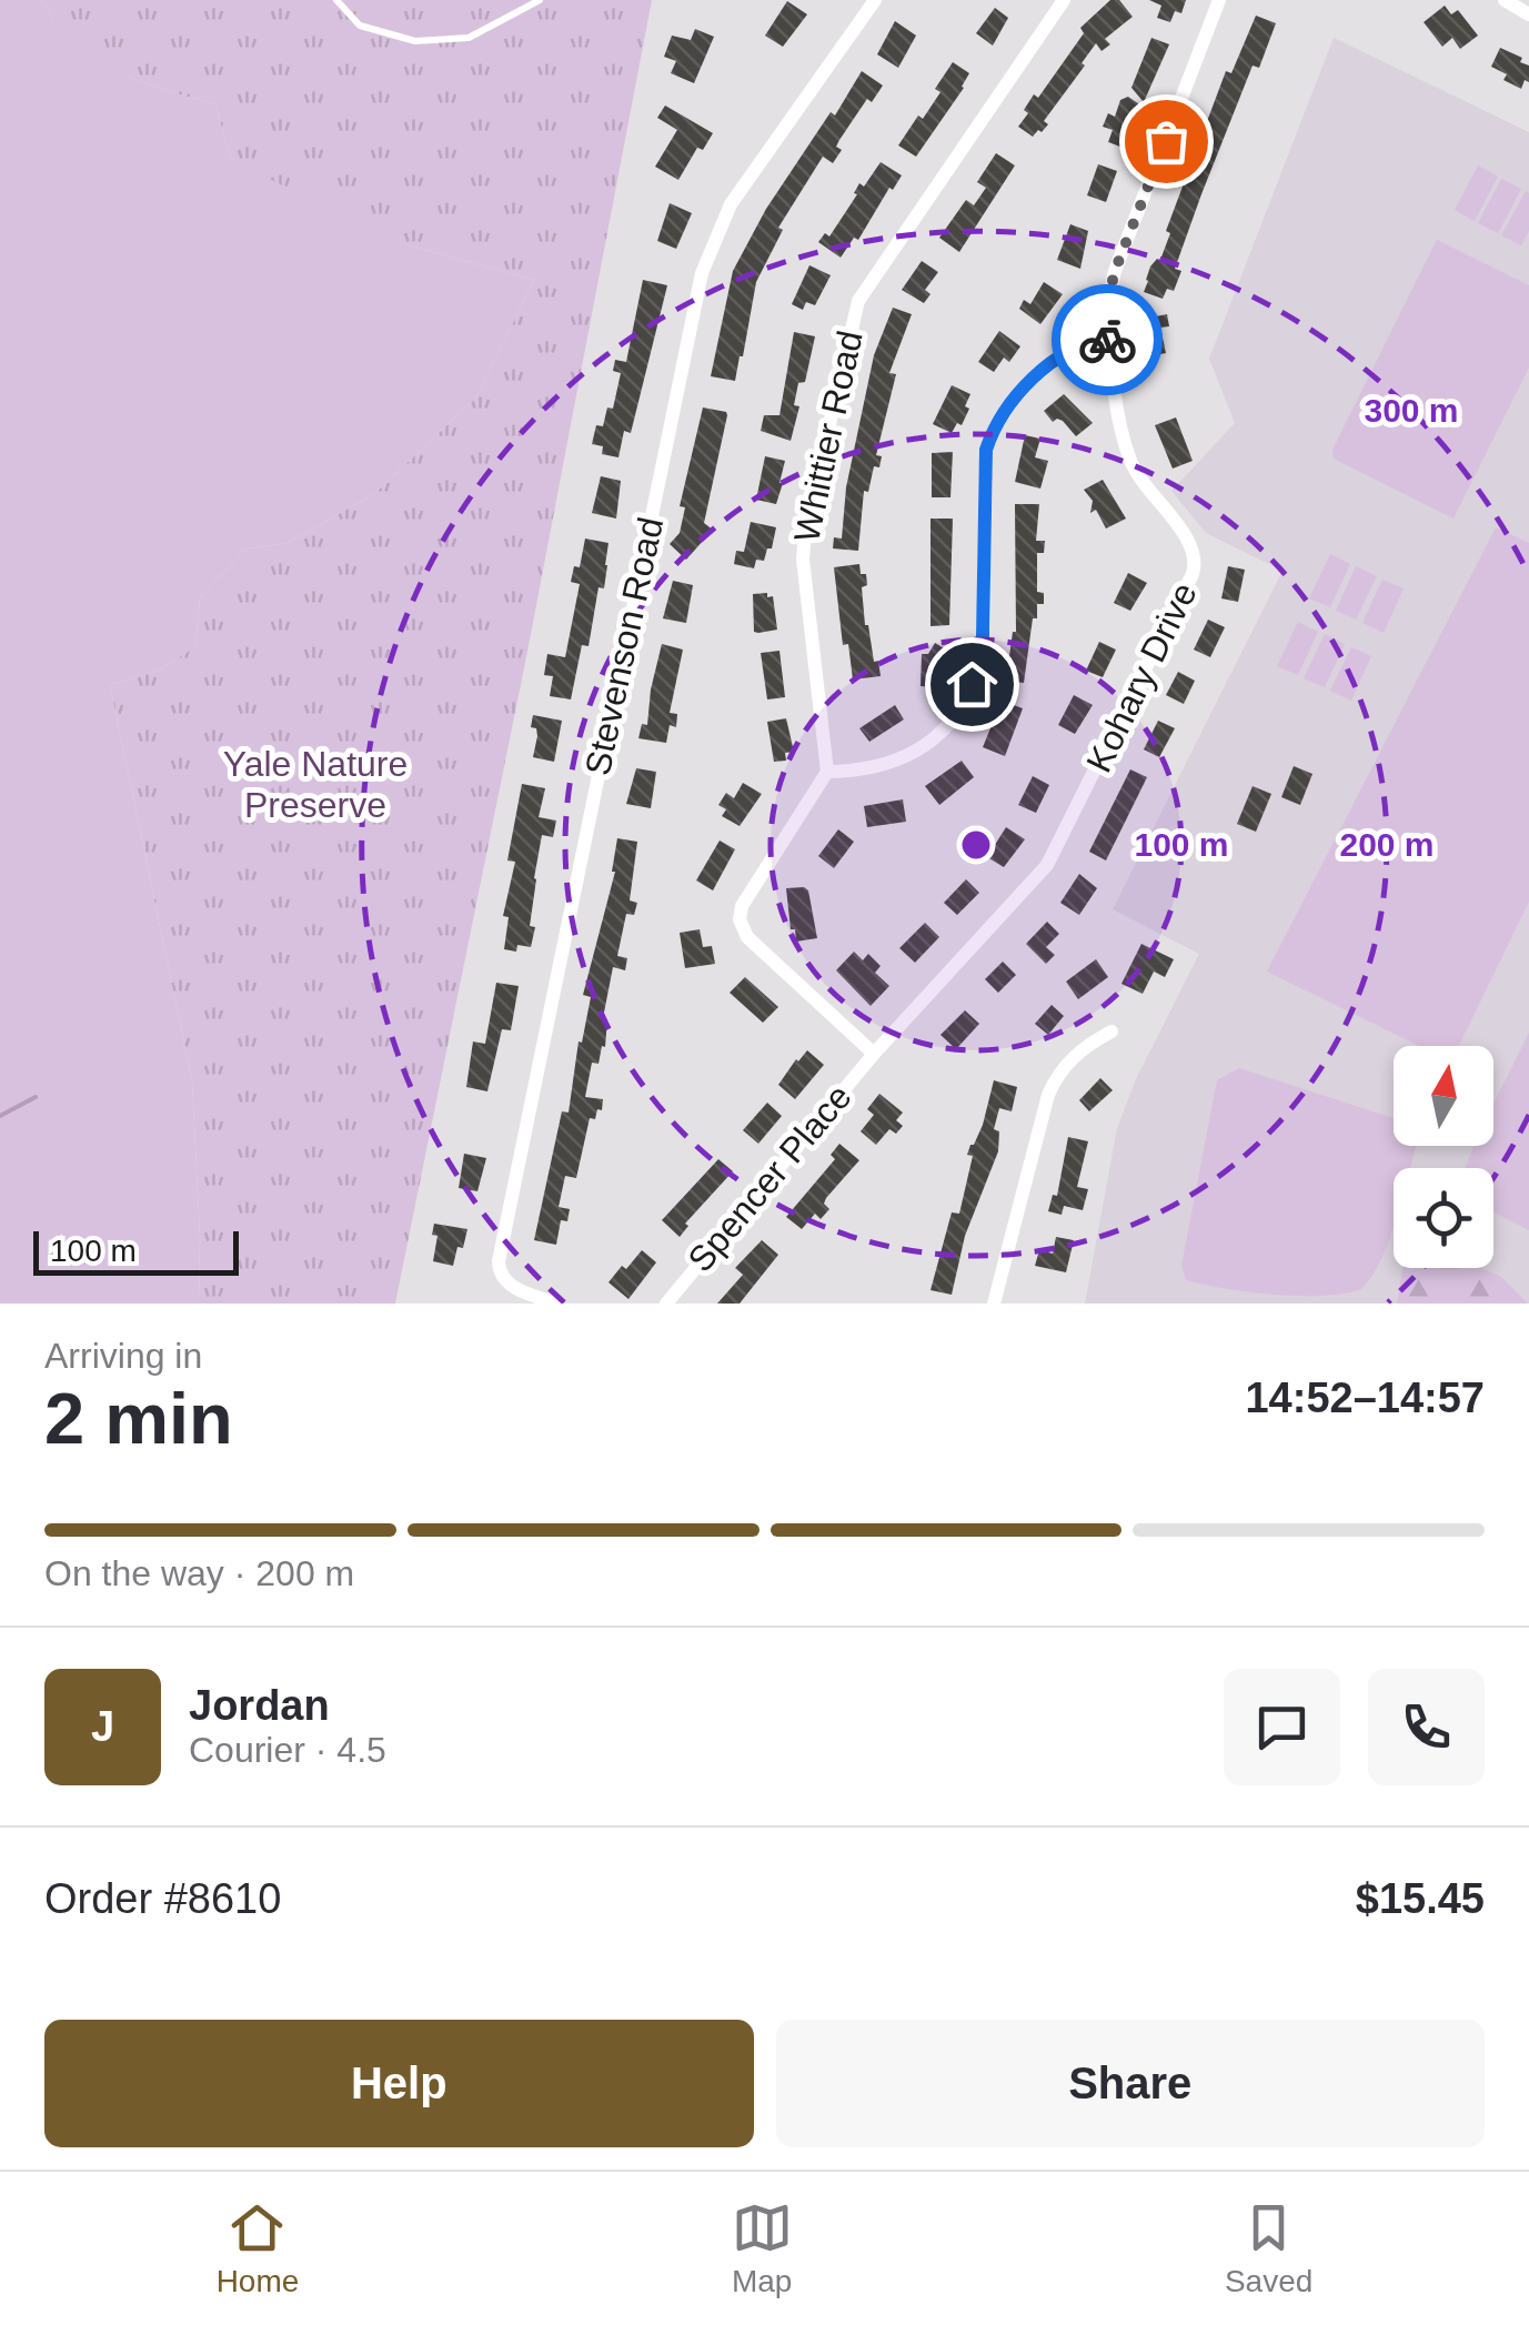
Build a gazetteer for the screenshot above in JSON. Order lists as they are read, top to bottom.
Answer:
{
  "streets": {
    "street": [
      "Whittier Road",
      "Stevenson Road",
      "Kohary Drive",
      "Spencer Place"
    ]
  },
  "crossings": [
    ["Kohary Drive", "Spencer Place"]
  ],
  "parks": ["Yale Nature Preserve"],
  "scale_bar": "100 m",
  "north": "top",
  "page": {
    "scale": "100 m",
    "heading": ["2 min", "Arriving in", "14:52–14:57"],
    "panel": [
      "Jordan",
      "Courier · 4.5",
      "Order #8610",
      "$15.45"
    ],
    "bar": "On the way · 200 m",
    "round": "J",
    "buttons": ["Help", "Share"],
    "tabs": ["Home", "Map", "Saved"]
  },
  "rings": ["300 m", "100 m", "200 m"]
}
